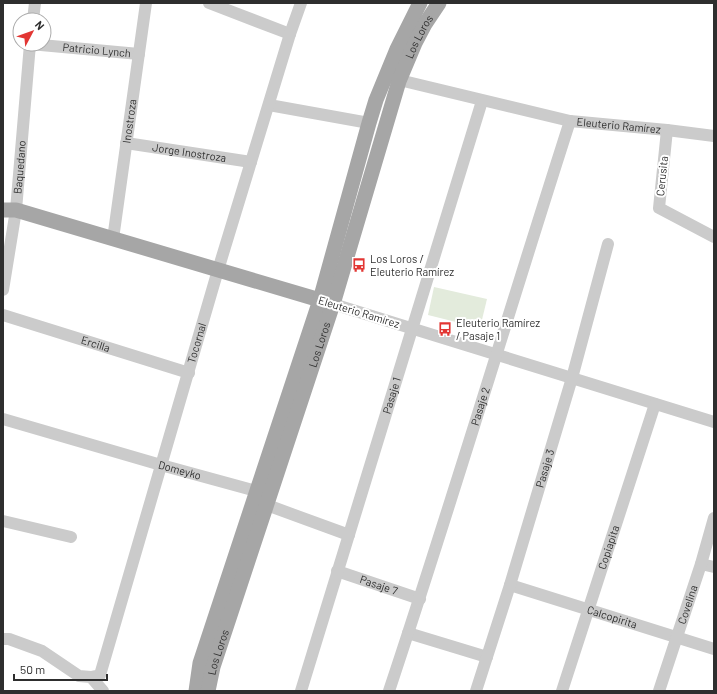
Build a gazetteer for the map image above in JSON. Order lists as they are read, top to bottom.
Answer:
{
  "streets": {
    "main road": ["Los Loros", "Eleuterio Ramírez"],
    "street": [
      "Patricio Lynch",
      "Inostroza",
      "Jorge Inostroza",
      "Baquedano",
      "Cerusita",
      "Tocornal",
      "Ercilla",
      "Pasaje 1",
      "Pasaje 2",
      "Pasaje 3",
      "Domeyko",
      "Copiapita",
      "Pasaje 7",
      "Covelina",
      "Calcopirita"
    ]
  },
  "crossings": [
    ["Los Loros", "Eleuterio Ramírez"],
    ["Los Loros", "Domeyko"],
    ["Patricio Lynch", "Inostroza"],
    ["Inostroza", "Eleuterio Ramírez"],
    ["Inostroza", "Jorge Inostroza"],
    ["Eleuterio Ramírez", "Baquedano"],
    ["Eleuterio Ramírez", "Cerusita"],
    ["Eleuterio Ramírez", "Tocornal"],
    ["Eleuterio Ramírez", "Pasaje 1"],
    ["Eleuterio Ramírez", "Pasaje 2"],
    ["Eleuterio Ramírez", "Pasaje 3"],
    ["Eleuterio Ramírez", "Copiapita"],
    ["Jorge Inostroza", "Tocornal"],
    ["Tocornal", "Ercilla"],
    ["Tocornal", "Domeyko"],
    ["Pasaje 1", "Pasaje 7"],
    ["Pasaje 2", "Pasaje 7"],
    ["Pasaje 3", "Calcopirita"],
    ["Copiapita", "Calcopirita"],
    ["Covelina", "Calcopirita"]
  ],
  "places": {
    "bus stop": ["Los Loros / Eleuterio Ramírez", "Eleuterio Ramírez / Pasaje 1"]
  },
  "scale_bar": "50 m",
  "north": "top right"
}
